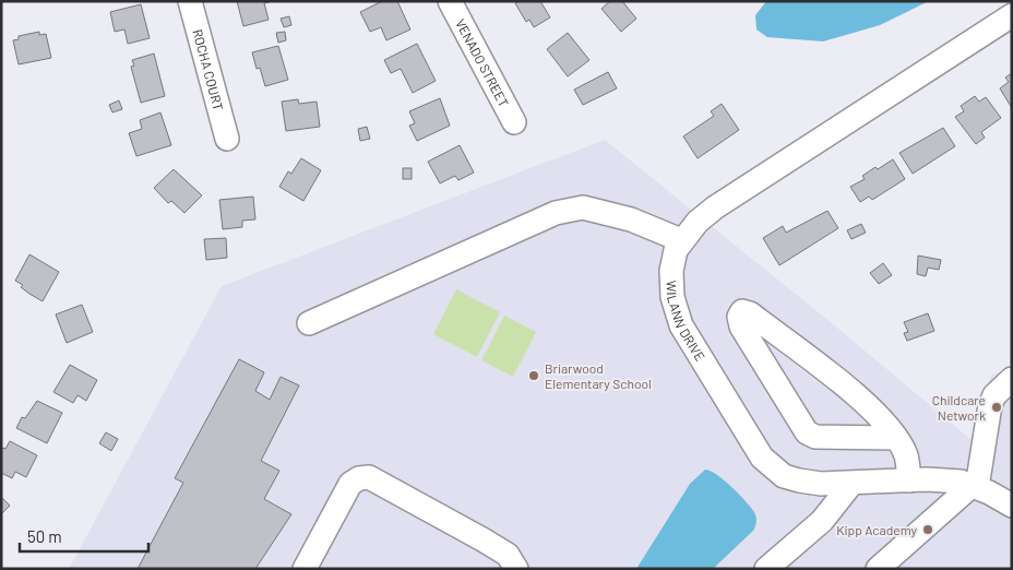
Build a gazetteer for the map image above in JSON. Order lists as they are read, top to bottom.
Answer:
{
  "streets": {
    "street": ["VENADO STREET", "ROCHA COURT", "WILANN DRIVE"]
  },
  "places": ["Briarwood Elementary School", "Childcare Network", "Kipp Academy"],
  "scale_bar": "50 m"
}
